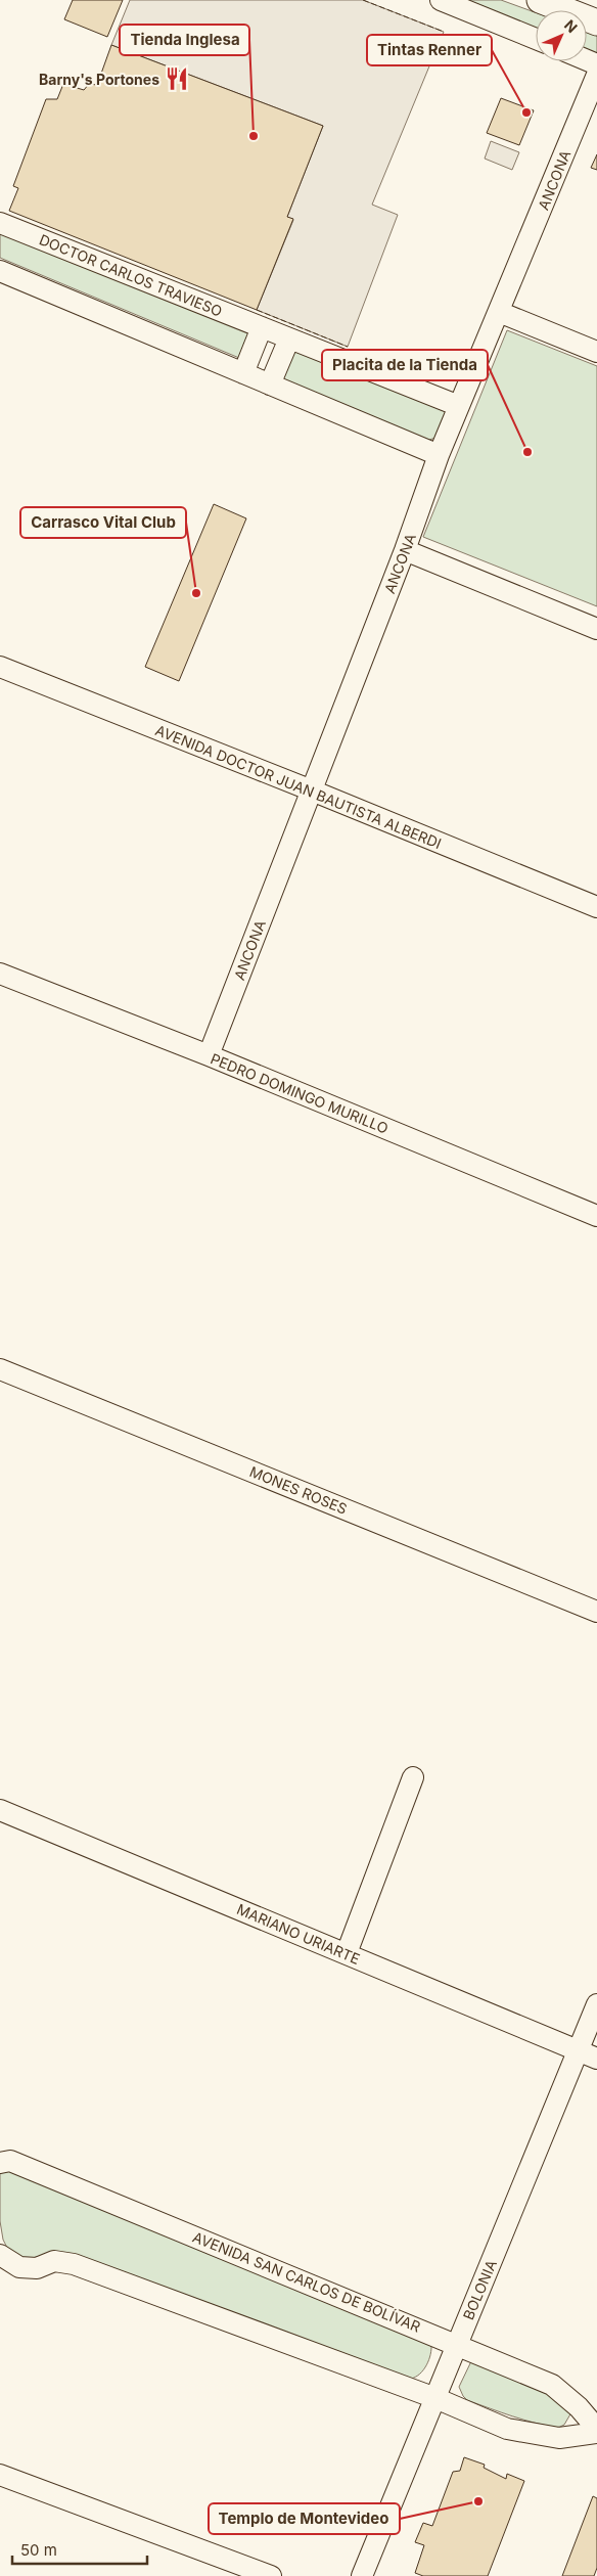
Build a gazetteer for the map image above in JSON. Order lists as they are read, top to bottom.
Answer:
{
  "streets": {
    "street": [
      "ANCONA",
      "DOCTOR CARLOS TRAVIESO",
      "AVENIDA DOCTOR JUAN BAUTISTA ALBERDI",
      "PEDRO DOMINGO MURILLO",
      "MONES ROSES",
      "MARIANO URIARTE",
      "AVENIDA SAN CARLOS DE BOLÍVAR",
      "BOLONIA"
    ]
  },
  "crossings": [
    ["ANCONA", "DOCTOR CARLOS TRAVIESO"],
    ["ANCONA", "AVENIDA DOCTOR JUAN BAUTISTA ALBERDI"],
    ["ANCONA", "PEDRO DOMINGO MURILLO"],
    ["MARIANO URIARTE", "BOLONIA"],
    ["AVENIDA SAN CARLOS DE BOLÍVAR", "BOLONIA"]
  ],
  "places": {
    "restaurant": ["Barny's Portones"],
    "other": [
      "Tintas Renner",
      "Tienda Inglesa",
      "Placita de la Tienda",
      "Carrasco Vital Club",
      "Templo de Montevideo"
    ]
  },
  "scale_bar": "50 m",
  "north": "top right"
}
